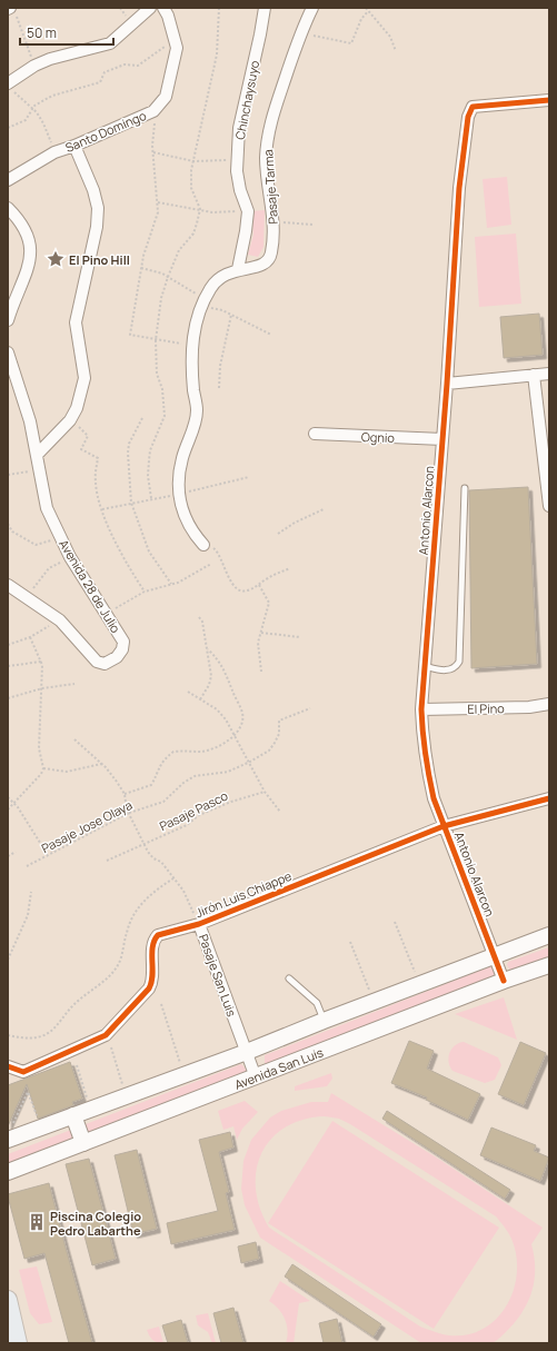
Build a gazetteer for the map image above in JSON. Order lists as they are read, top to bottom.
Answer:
{
  "streets": {
    "main road": ["Avenida San Luis"],
    "street": [
      "Chinchaysuyo",
      "Santo Domingo",
      "Pasaje Tarma",
      "Ognio",
      "Antonio Alarcon",
      "Avenida 28 de Julio",
      "El Pino",
      "Jirón Luis Chiappe",
      "Pasaje San Luis"
    ],
    "path": ["Pasaje Pasco", "Pasaje Jose Olaya"]
  },
  "crossings": [
    ["Ognio", "Antonio Alarcon"],
    ["Antonio Alarcon", "El Pino"],
    ["Antonio Alarcon", "Jirón Luis Chiappe"],
    ["Antonio Alarcon", "Avenida San Luis"],
    ["Pasaje Pasco", "Pasaje San Luis"],
    ["Pasaje Jose Olaya", "Pasaje San Luis"],
    ["Jirón Luis Chiappe", "Pasaje San Luis"],
    ["Pasaje San Luis", "Avenida San Luis"]
  ],
  "places": {
    "place": ["El Pino Hill"],
    "building": ["Piscina Colegio Pedro Labarthe"]
  },
  "scale_bar": "50 m"
}
